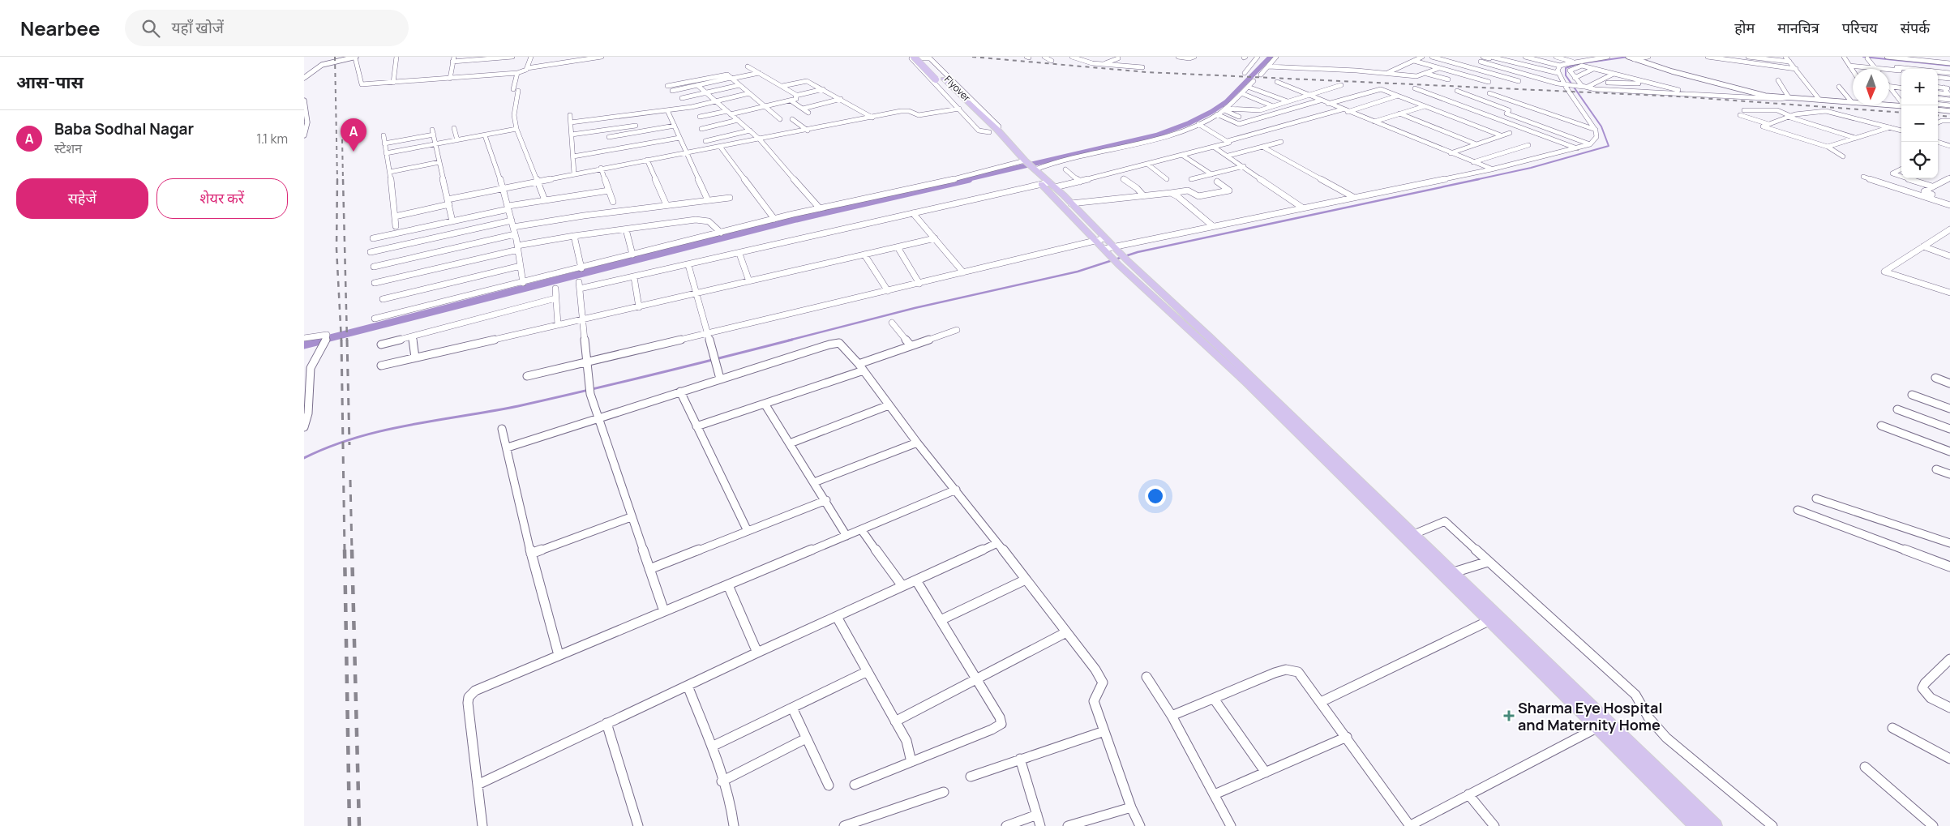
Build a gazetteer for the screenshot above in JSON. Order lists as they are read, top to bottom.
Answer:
{
  "streets": {
    "main road": ["Flyover"]
  },
  "places": {
    "health": ["Sharma Eye Hospital and Maternity Home"]
  },
  "north": "bottom",
  "page": {
    "header": "Nearbee",
    "search": "यहाँ खोजें",
    "nav": [
      "होम",
      "मानचित्र",
      "परिचय",
      "संपर्क"
    ],
    "heading": "आस-पास",
    "map_buttons": ["+", "−"],
    "list": [
      {
        "mark": "A",
        "name": "Baba Sodhal Nagar",
        "note": "स्टेशन",
        "value": "1.1 km"
      }
    ],
    "pins": "A",
    "buttons": ["सहेजें", "शेयर करें"]
  }
}
